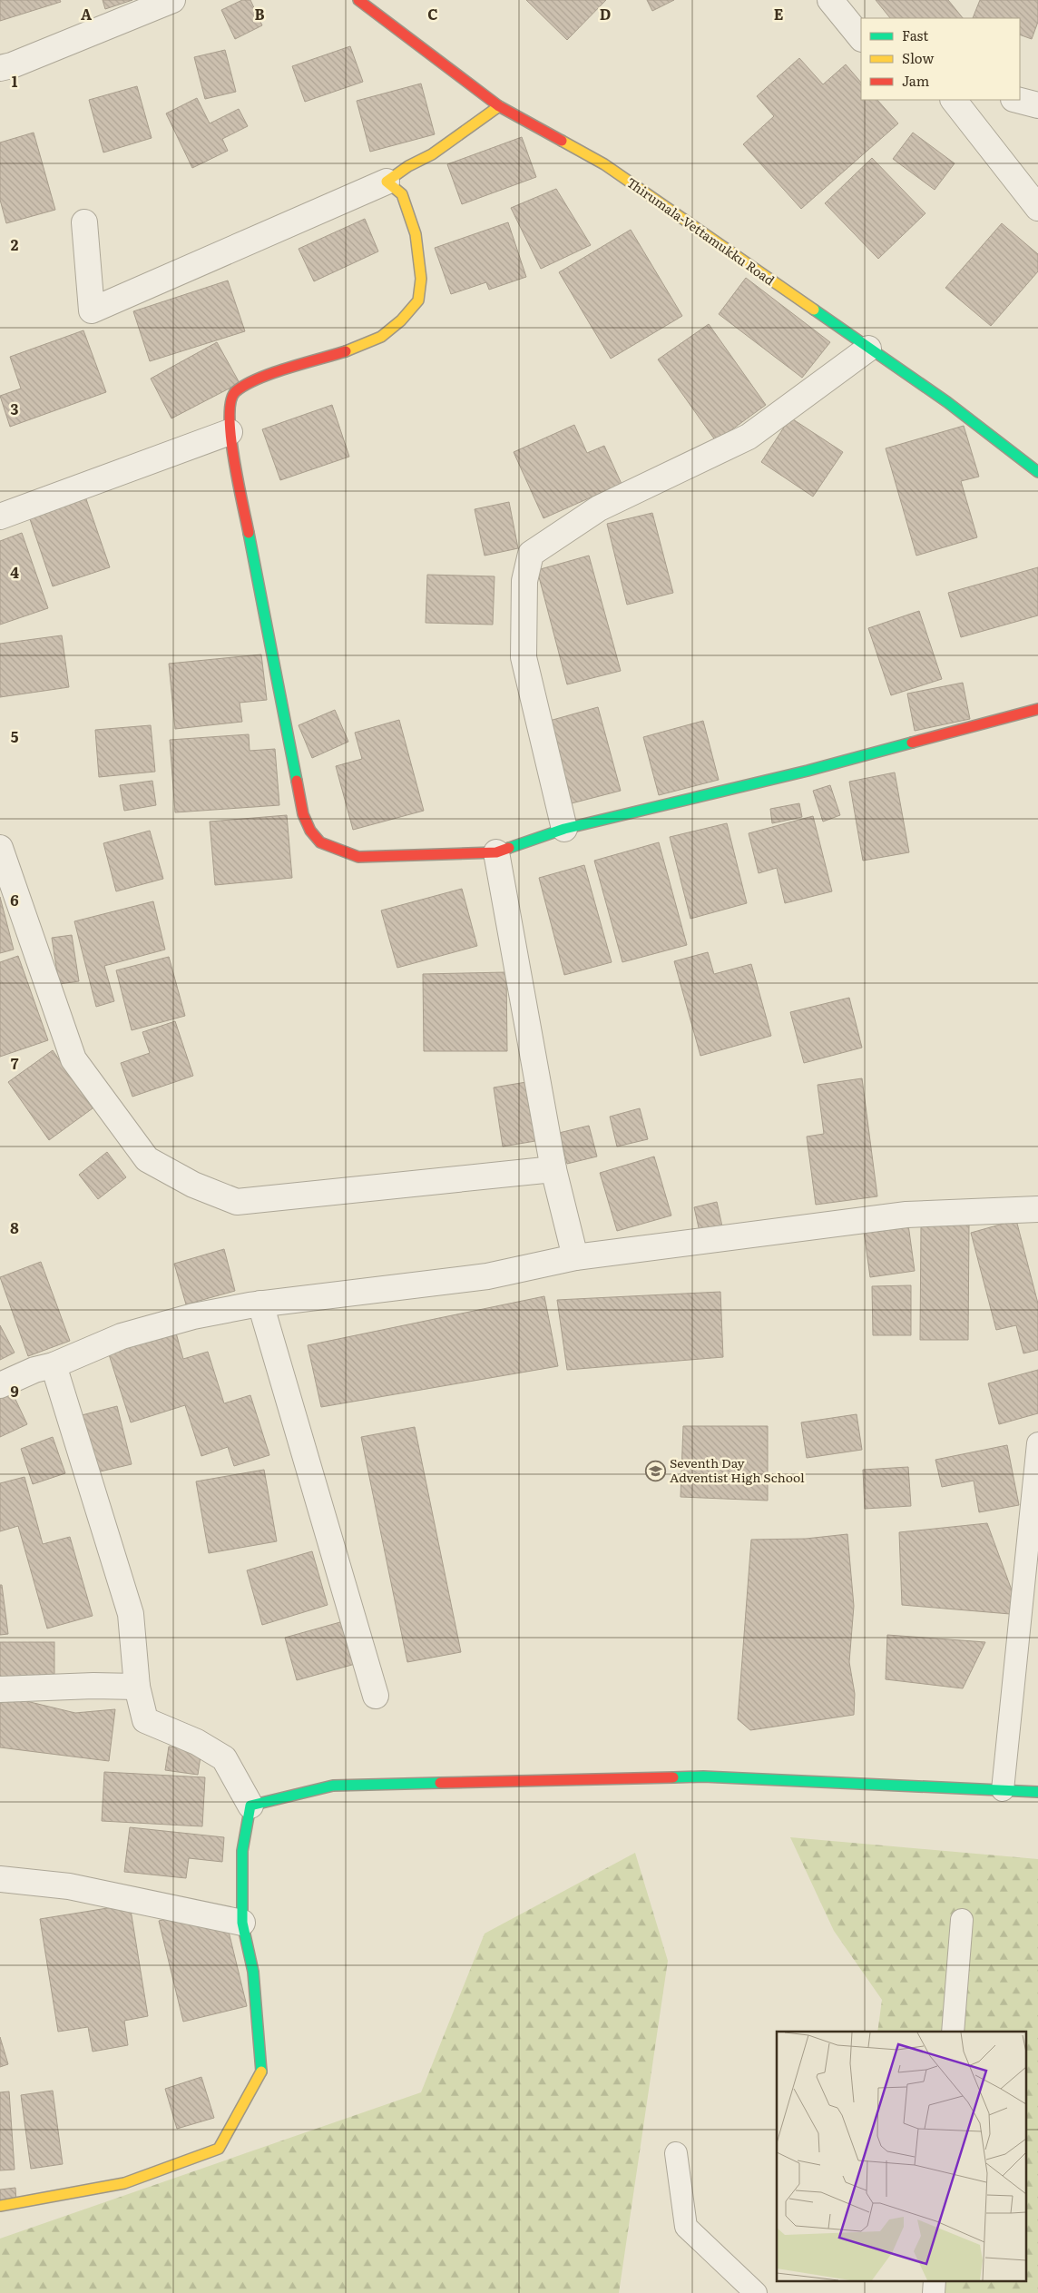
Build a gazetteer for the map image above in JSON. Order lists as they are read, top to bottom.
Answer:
{
  "streets": {
    "street": ["Thirumala-Vettamukku Road"]
  },
  "places": {
    "school or university": ["Seventh Day Adventist High School"]
  },
  "legend": ["Fast", "Slow", "Jam"],
  "grid": {
    "columns": [
      "A",
      "B",
      "C",
      "D",
      "E"
    ],
    "rows": [
      "1",
      "2",
      "3",
      "4",
      "5",
      "6",
      "7",
      "8",
      "9"
    ]
  }
}
